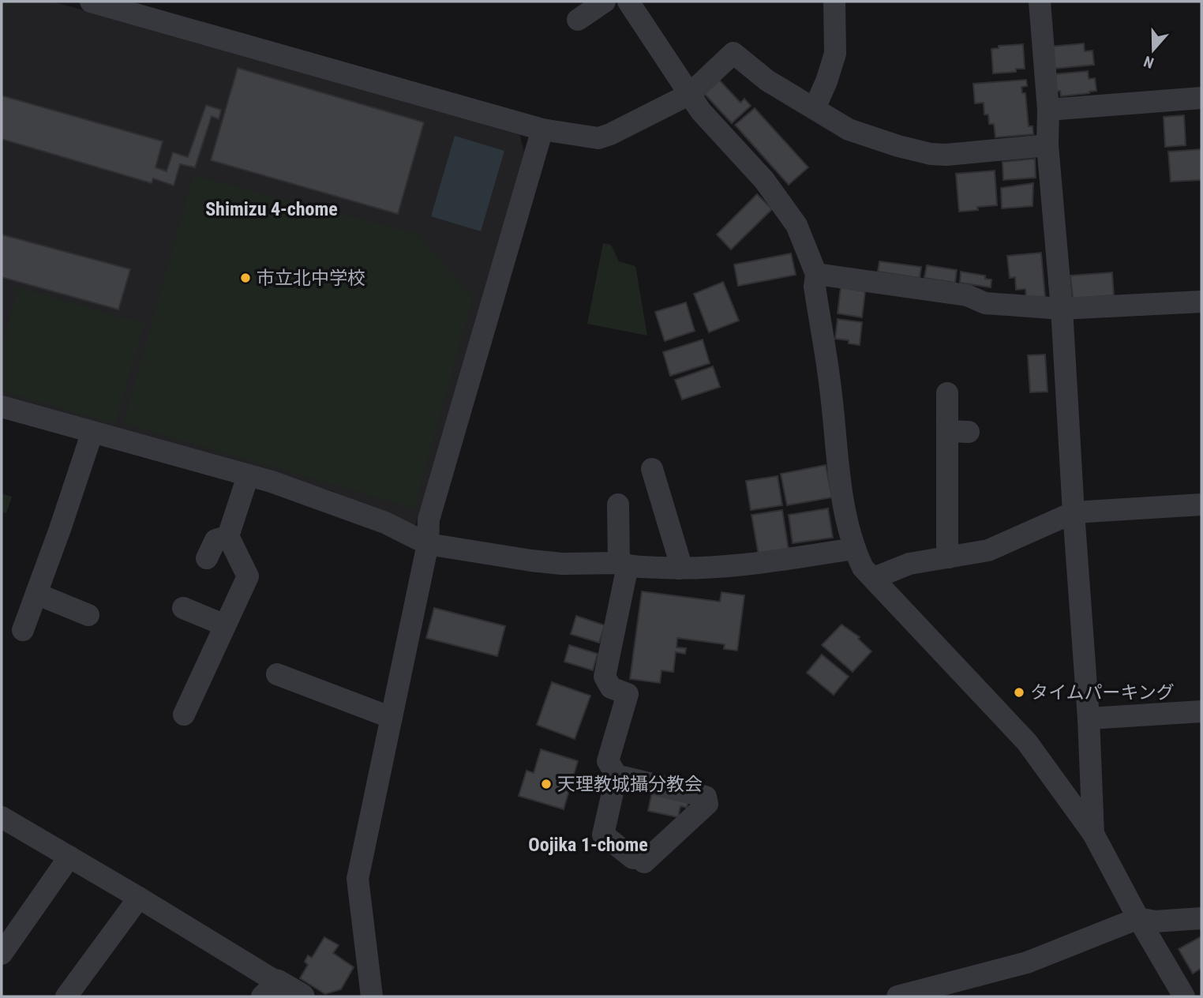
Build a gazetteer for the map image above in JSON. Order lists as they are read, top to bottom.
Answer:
{
  "districts": ["Shimizu 4-chome", "Oojika 1-chome"],
  "places": ["市立北中学校", "タイムパーキング", "天理教城攝分教会"],
  "north": "bottom"
}
